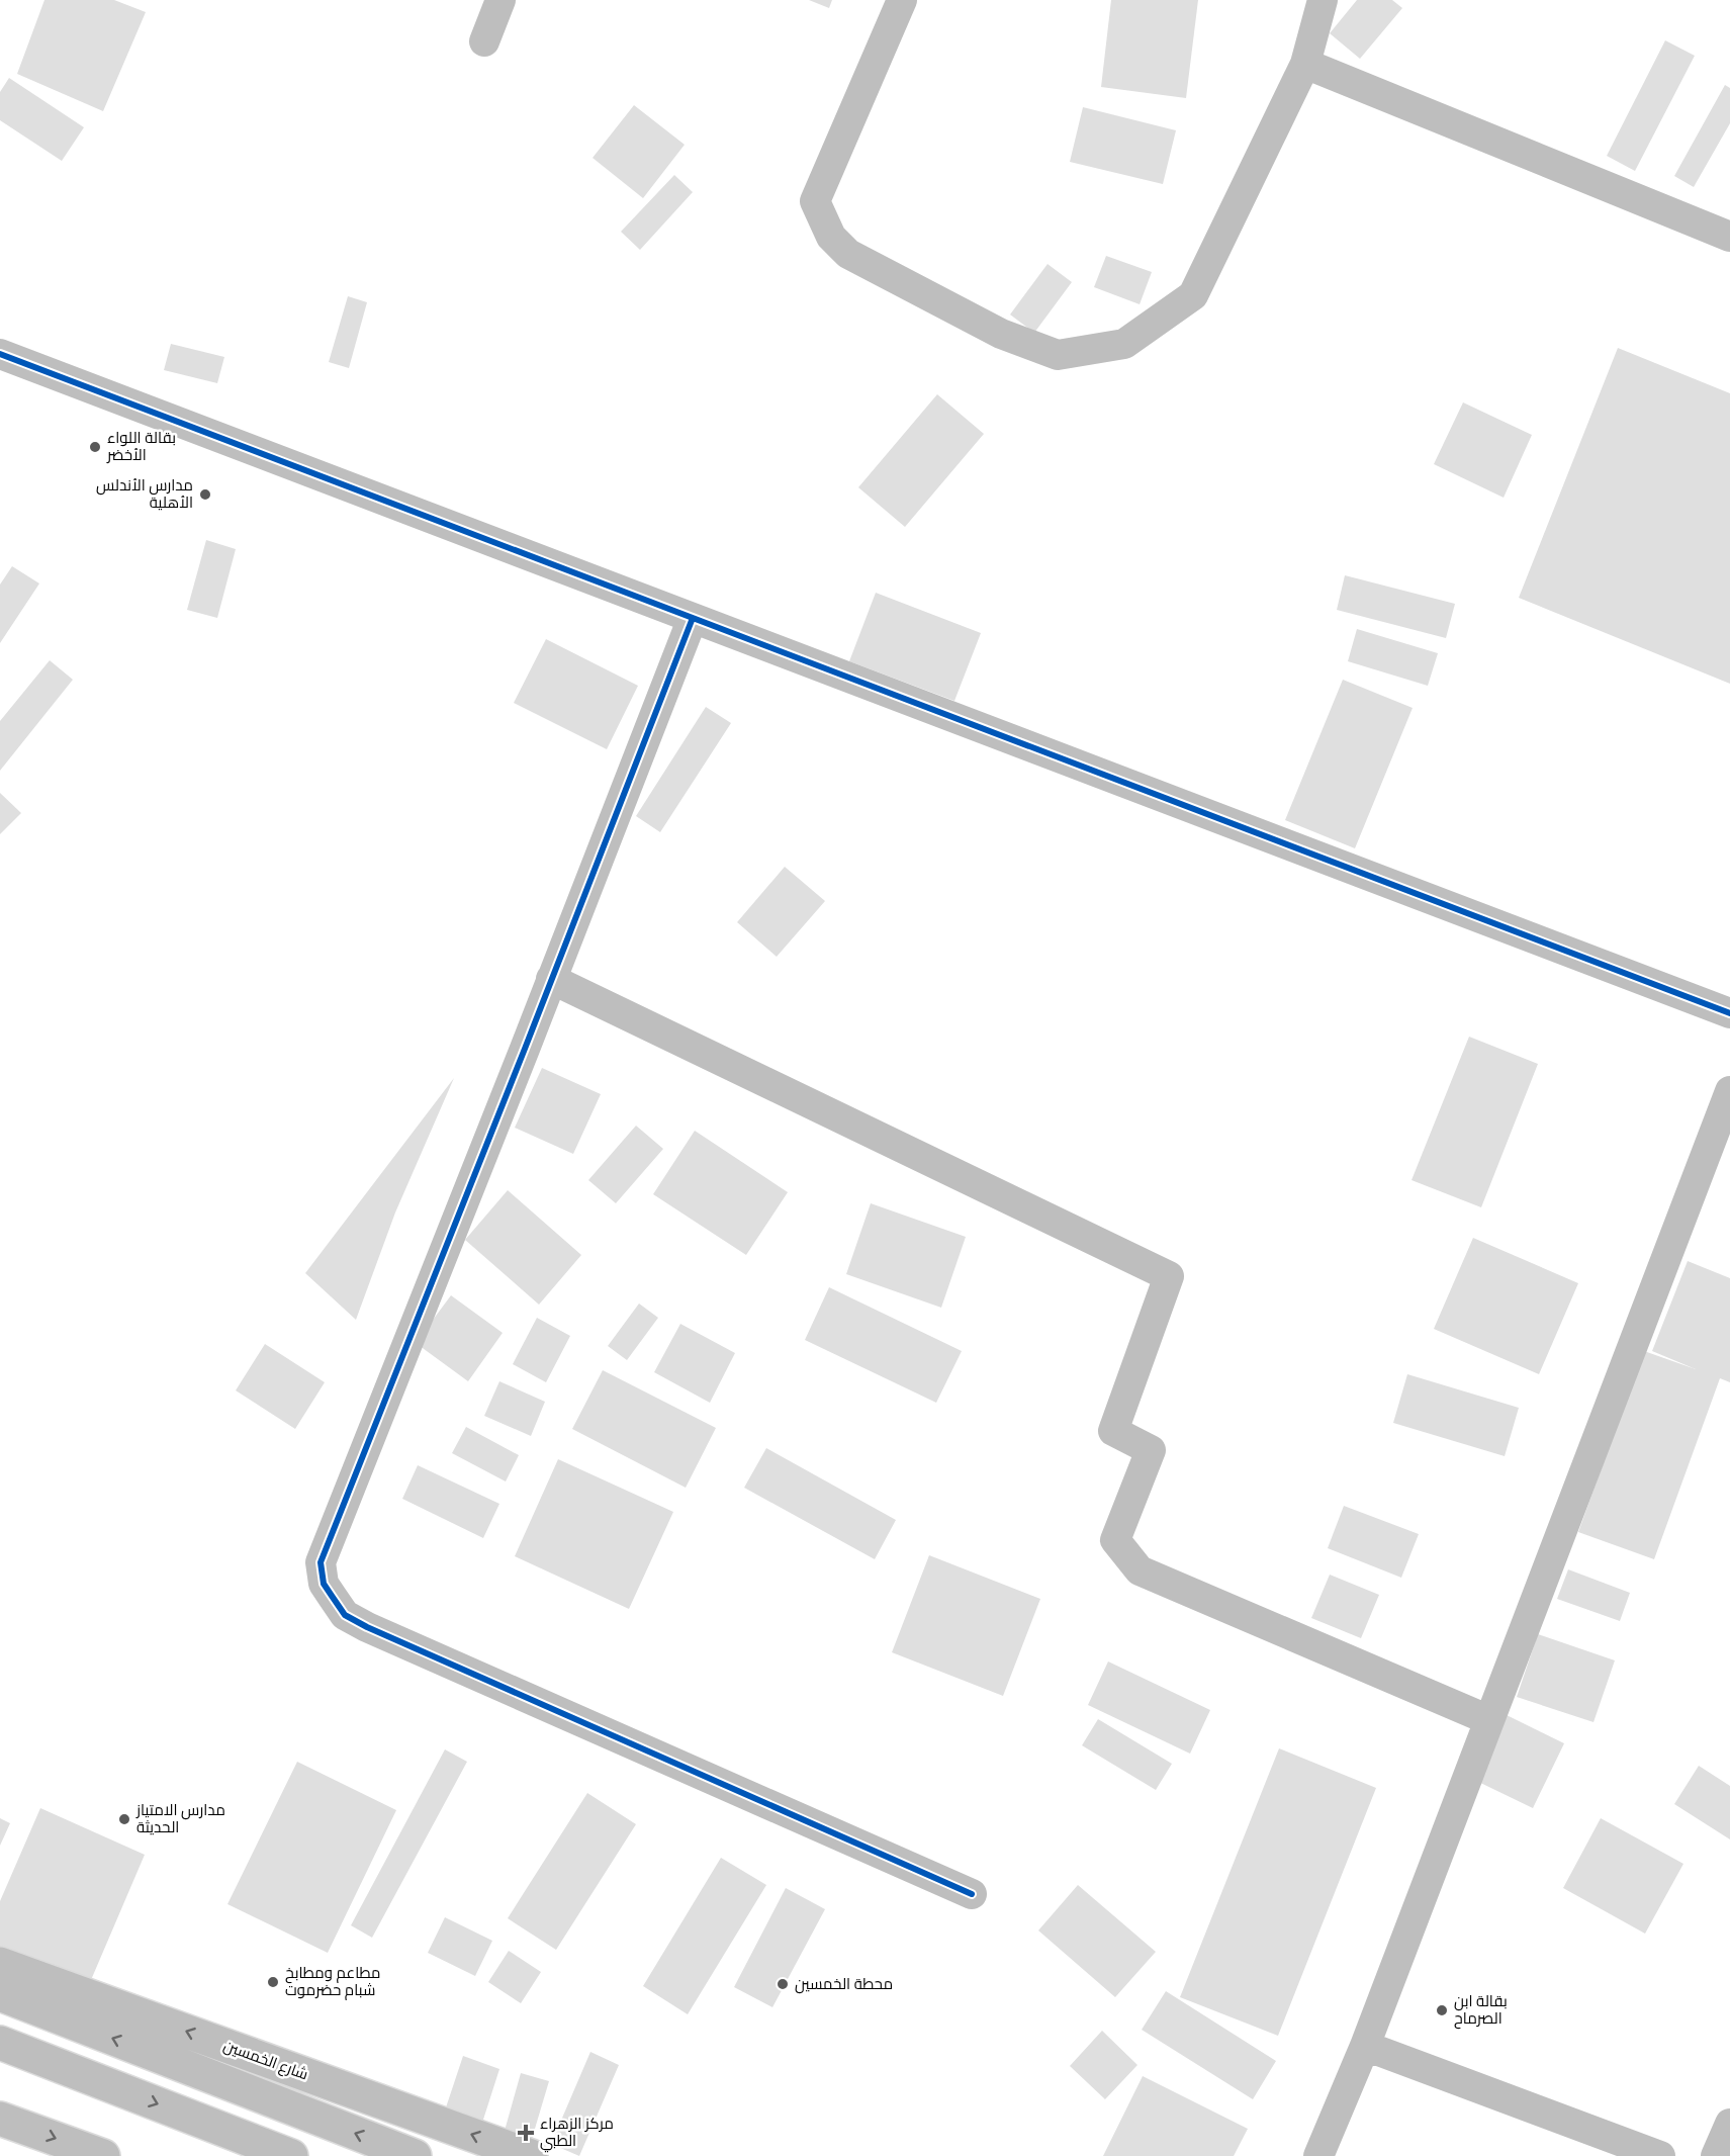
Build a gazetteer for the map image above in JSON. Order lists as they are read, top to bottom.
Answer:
{
  "streets": {
    "main road": ["شارع الخمسين"]
  },
  "places": {
    "other": [
      "بقالة اللواء الأخضر",
      "مدارس الأندلس الأهلية",
      "مدارس الامتياز الحديثة",
      "مطاعم ومطابخ شبام حضرموت",
      "محطة الخمسين",
      "بقالة ابن الصرماح"
    ],
    "health": ["مركز الزهراء الطبي"]
  }
}
